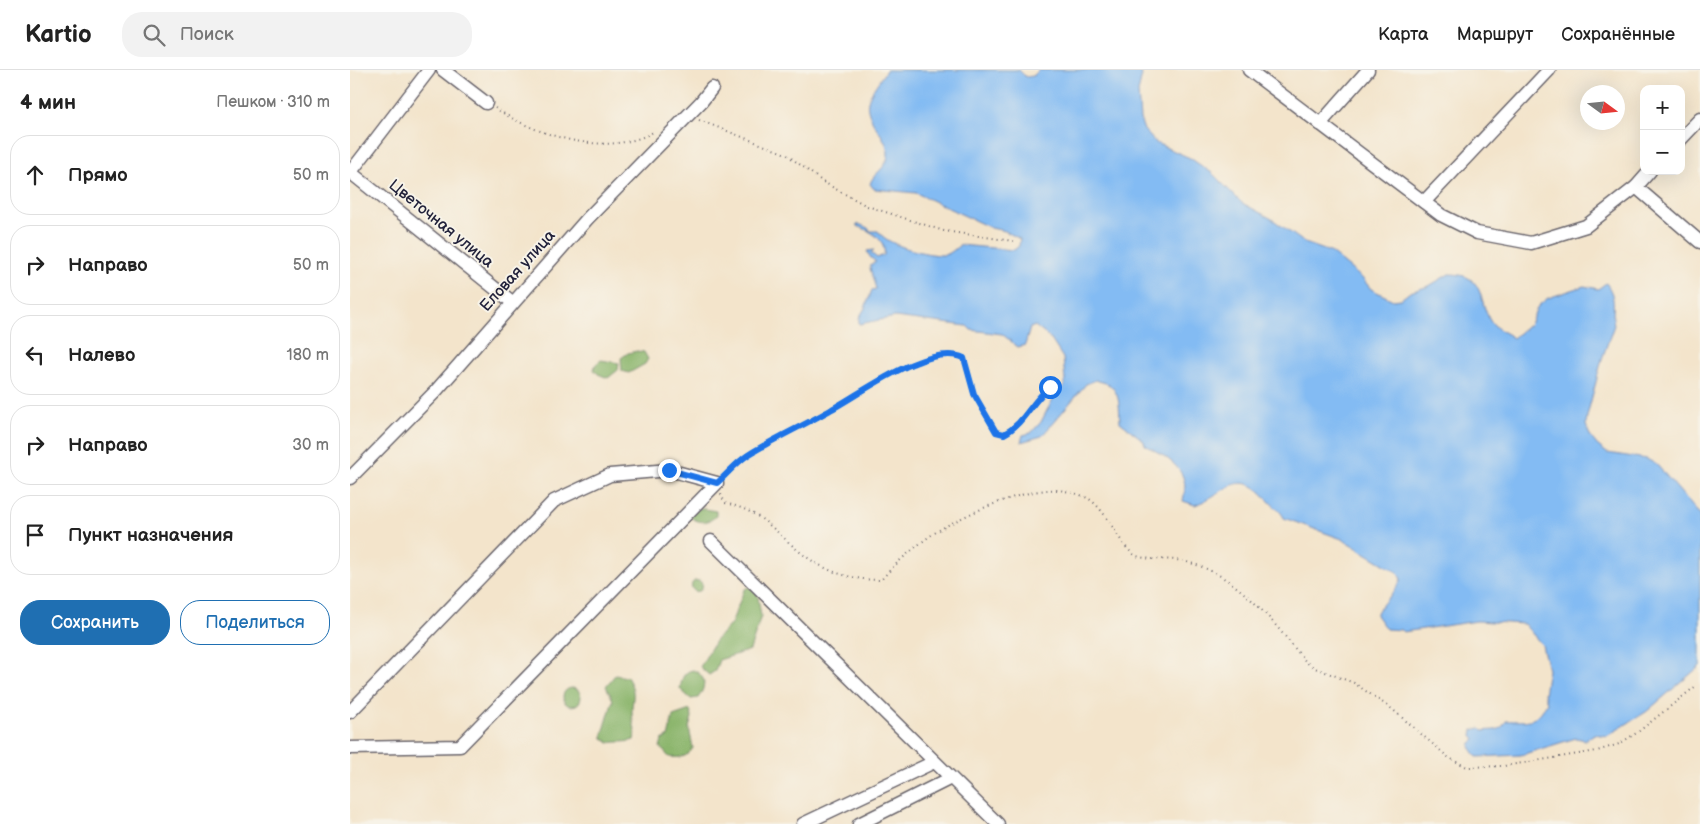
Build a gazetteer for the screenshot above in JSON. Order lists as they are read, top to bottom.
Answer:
{
  "streets": {
    "street": ["Цветочная улица", "Еловая улица"]
  },
  "crossings": [
    ["Цветочная улица", "Еловая улица"]
  ],
  "north": "right",
  "page": {
    "header": "Kartio",
    "search": "Поиск",
    "nav": ["Карта", "Маршрут", "Сохранённые"],
    "heading": ["4 мин", "Пешком · 310 m"],
    "map_buttons": ["+", "−"],
    "list": [
      ["Прямо", "50 m"],
      ["Направо", "50 m"],
      ["Налево", "180 m"],
      ["Направо", "30 m"],
      "Пункт назначения"
    ],
    "buttons": ["Сохранить", "Поделиться"]
  }
}
